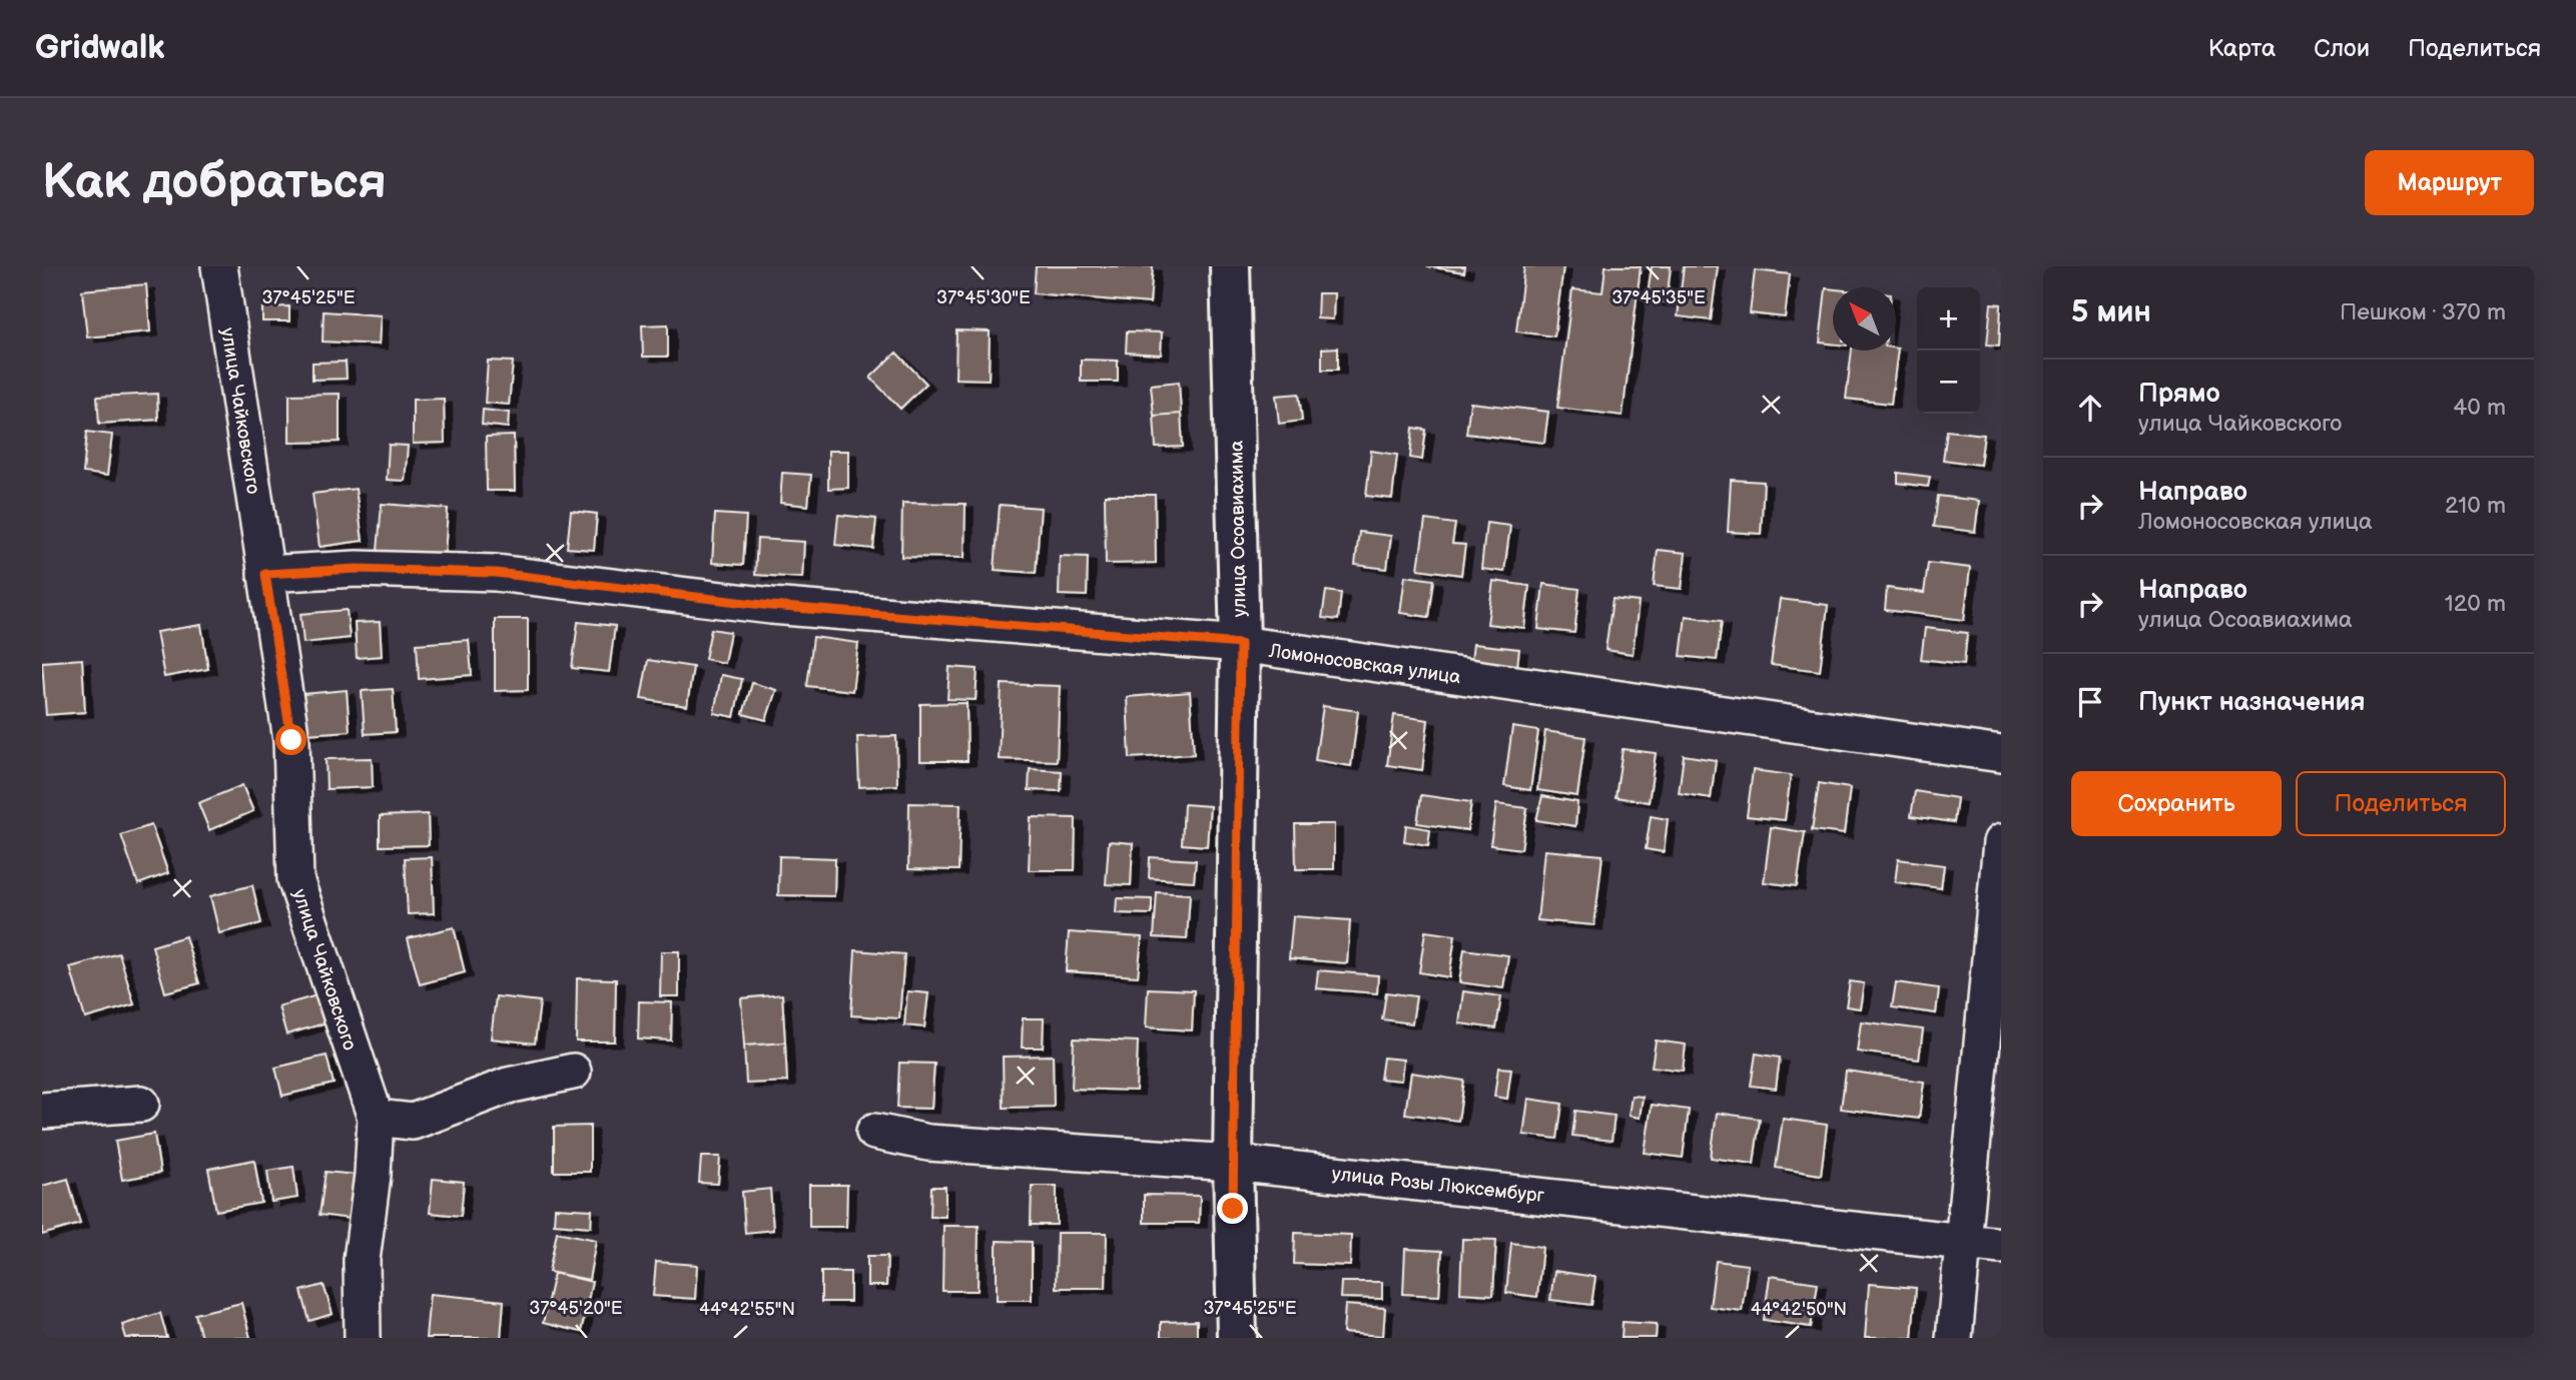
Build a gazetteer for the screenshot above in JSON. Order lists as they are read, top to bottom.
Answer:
{
  "streets": {
    "street": [
      "улица Чайковского",
      "улица Осоавиахима",
      "Ломоносовская улица",
      "улица Розы Люксембург"
    ]
  },
  "crossings": [
    ["улица Чайковского", "Ломоносовская улица"],
    ["улица Осоавиахима", "Ломоносовская улица"],
    ["улица Осоавиахима", "улица Розы Люксембург"]
  ],
  "north": "top left",
  "page": {
    "header": "Gridwalk",
    "nav": ["Карта", "Слои", "Поделиться"],
    "buttons": [
      "Маршрут",
      ["Сохранить", "Поделиться"]
    ],
    "title": "Как добраться",
    "heading": ["5 мин", "Пешком · 370 m"],
    "map_buttons": ["+", "−"],
    "list": [
      ["Прямо", "улица Чайковского", "40 m"],
      ["Направо", "Ломоносовская улица", "210 m"],
      ["Направо", "улица Осоавиахима", "120 m"],
      "Пункт назначения"
    ]
  },
  "coordinates": [
    "37°45'35\"E",
    "37°45'25\"E",
    "37°45'30\"E",
    "37°45'20\"E",
    "44°42'55\"N",
    "44°42'50\"N"
  ]
}
